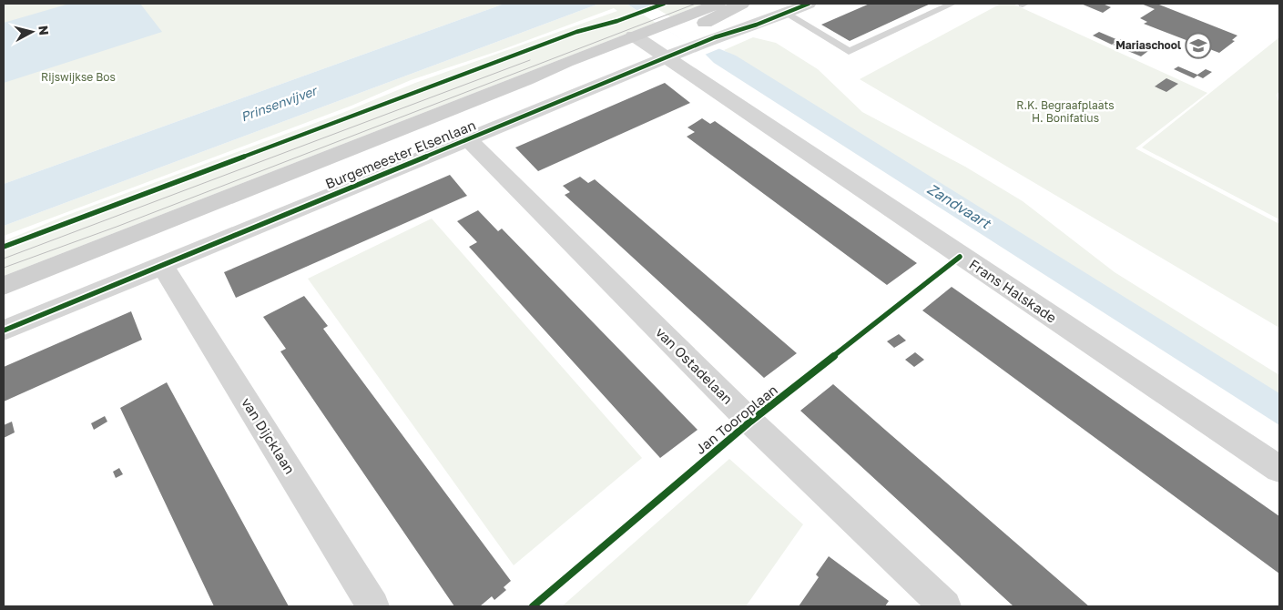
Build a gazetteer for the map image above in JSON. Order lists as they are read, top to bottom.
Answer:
{
  "streets": {
    "main road": ["Burgemeester Elsenlaan"],
    "street": ["Frans Halskade", "van Ostadelaan", "van Dijcklaan"],
    "cycle path": ["Jan Tooroplaan"]
  },
  "crossings": [
    ["Burgemeester Elsenlaan", "Frans Halskade"],
    ["Burgemeester Elsenlaan", "van Ostadelaan"],
    ["Burgemeester Elsenlaan", "van Dijcklaan"]
  ],
  "water": ["Prinsenvijver", "Zandvaart"],
  "parks": ["Rijswijkse Bos", "R.K. Begraafplaats H. Bonifatius"],
  "places": {
    "school or university": ["Mariaschool"]
  },
  "north": "right"
}
